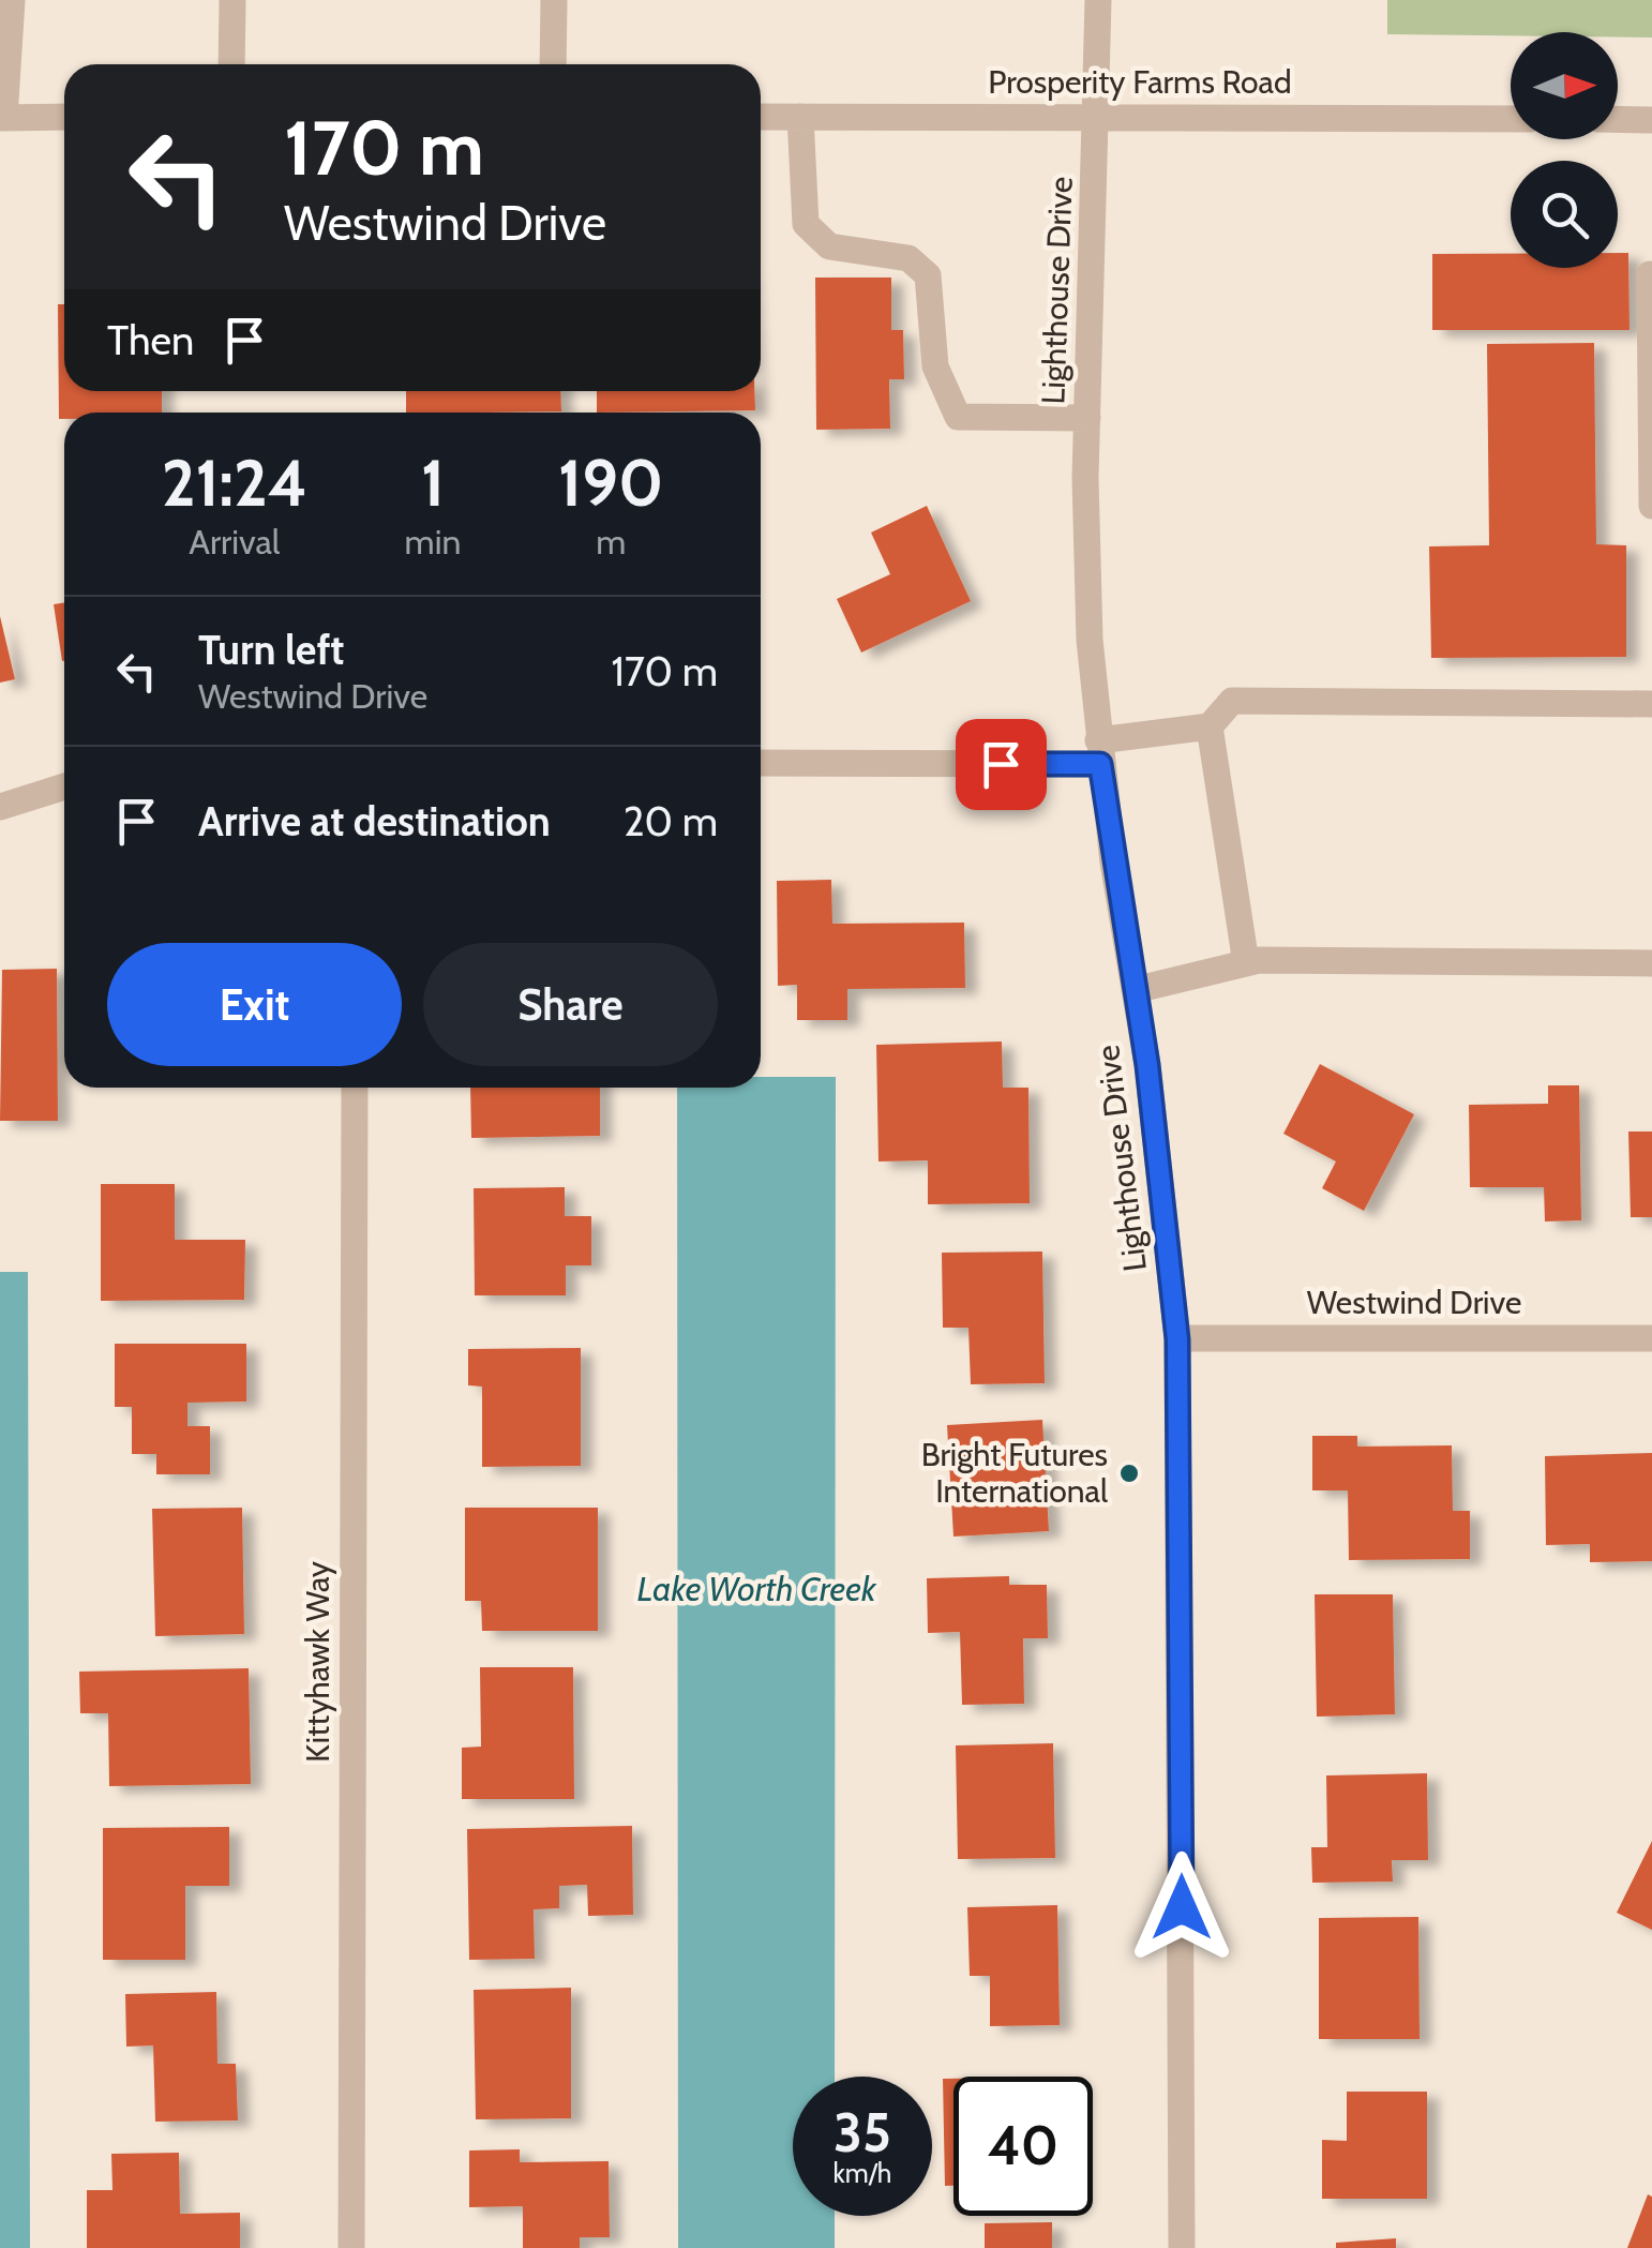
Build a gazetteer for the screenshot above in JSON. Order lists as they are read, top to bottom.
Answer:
{
  "streets": {
    "street": [
      "Prosperity Farms Road",
      "Lighthouse Drive",
      "Westwind Drive",
      "Kittyhawk Way"
    ]
  },
  "crossings": [
    ["Prosperity Farms Road", "Lighthouse Drive"],
    ["Lighthouse Drive", "Westwind Drive"]
  ],
  "water": ["Lake Worth Creek"],
  "places": ["Bright Futures International"],
  "north": "right",
  "page": {
    "turn": ["170 m", "Westwind Drive"],
    "then": "Then",
    "eta": [
      "21:24",
      "Arrival",
      "1",
      "min",
      "190",
      "m"
    ],
    "list": [
      {
        "name": "Turn left",
        "note": "Westwind Drive",
        "value": "170 m"
      },
      {
        "name": "Arrive at destination",
        "value": "20 m"
      }
    ],
    "buttons": ["Exit", "Share"],
    "speed": "35 km/h",
    "limit": "40"
  }
}
